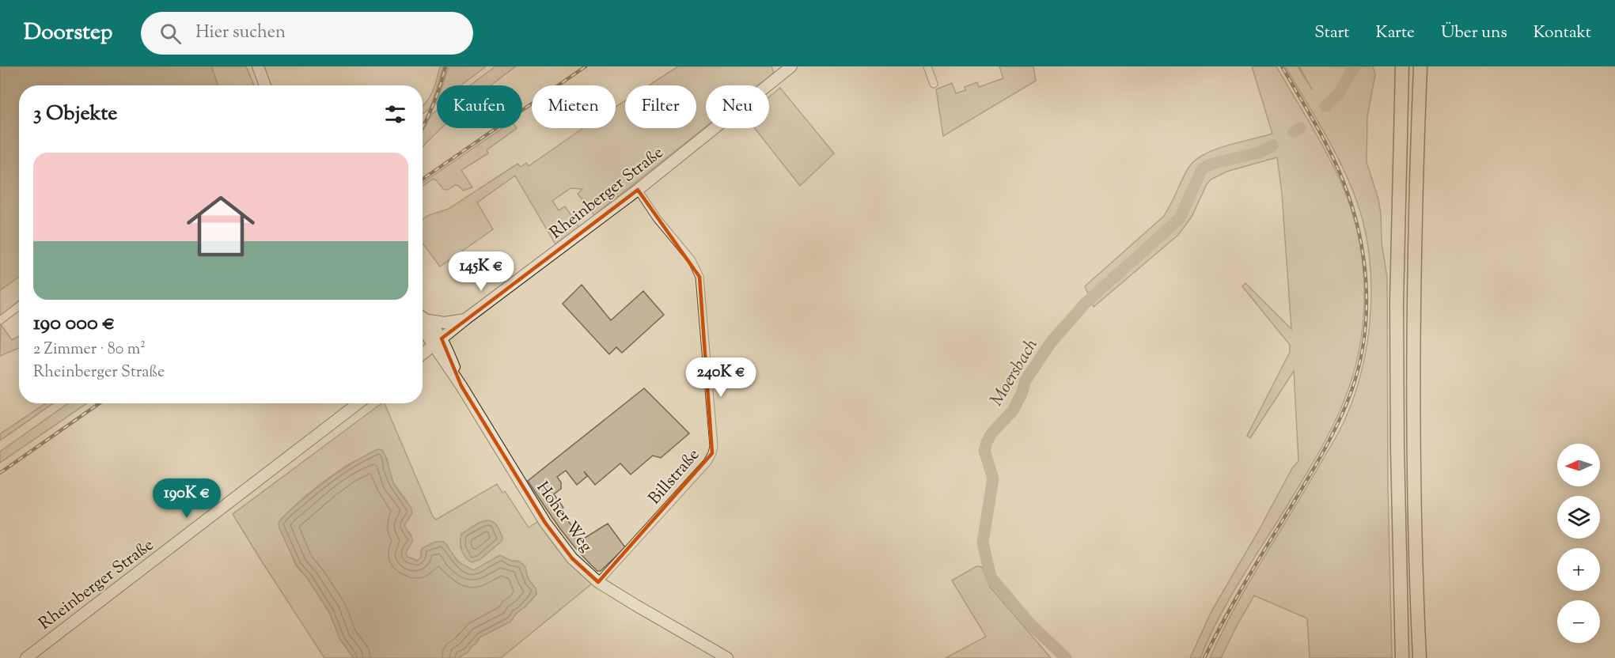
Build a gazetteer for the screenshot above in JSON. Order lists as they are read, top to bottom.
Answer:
{
  "streets": {
    "main road": ["Rheinberger Straße", "Hoher Weg"],
    "street": ["Billstraße"]
  },
  "crossings": [
    ["Rheinberger Straße", "Billstraße"],
    ["Rheinberger Straße", "Hoher Weg"],
    ["Billstraße", "Hoher Weg"]
  ],
  "water": ["Moersbach"],
  "north": "left",
  "page": {
    "header": "Doorstep",
    "search": "Hier suchen",
    "nav": [
      "Start",
      "Karte",
      "Über uns",
      "Kontakt"
    ],
    "chip": [
      "Kaufen",
      "Mieten",
      "Filter",
      "Neu"
    ],
    "heading": "3 Objekte",
    "list": [
      {
        "name": "190 000 €",
        "note": "2 Zimmer · 80 m² · Rheinberger Straße"
      }
    ],
    "price": ["145K €", "240K €", "190K €"],
    "map_buttons": ["+", "−"]
  }
}
